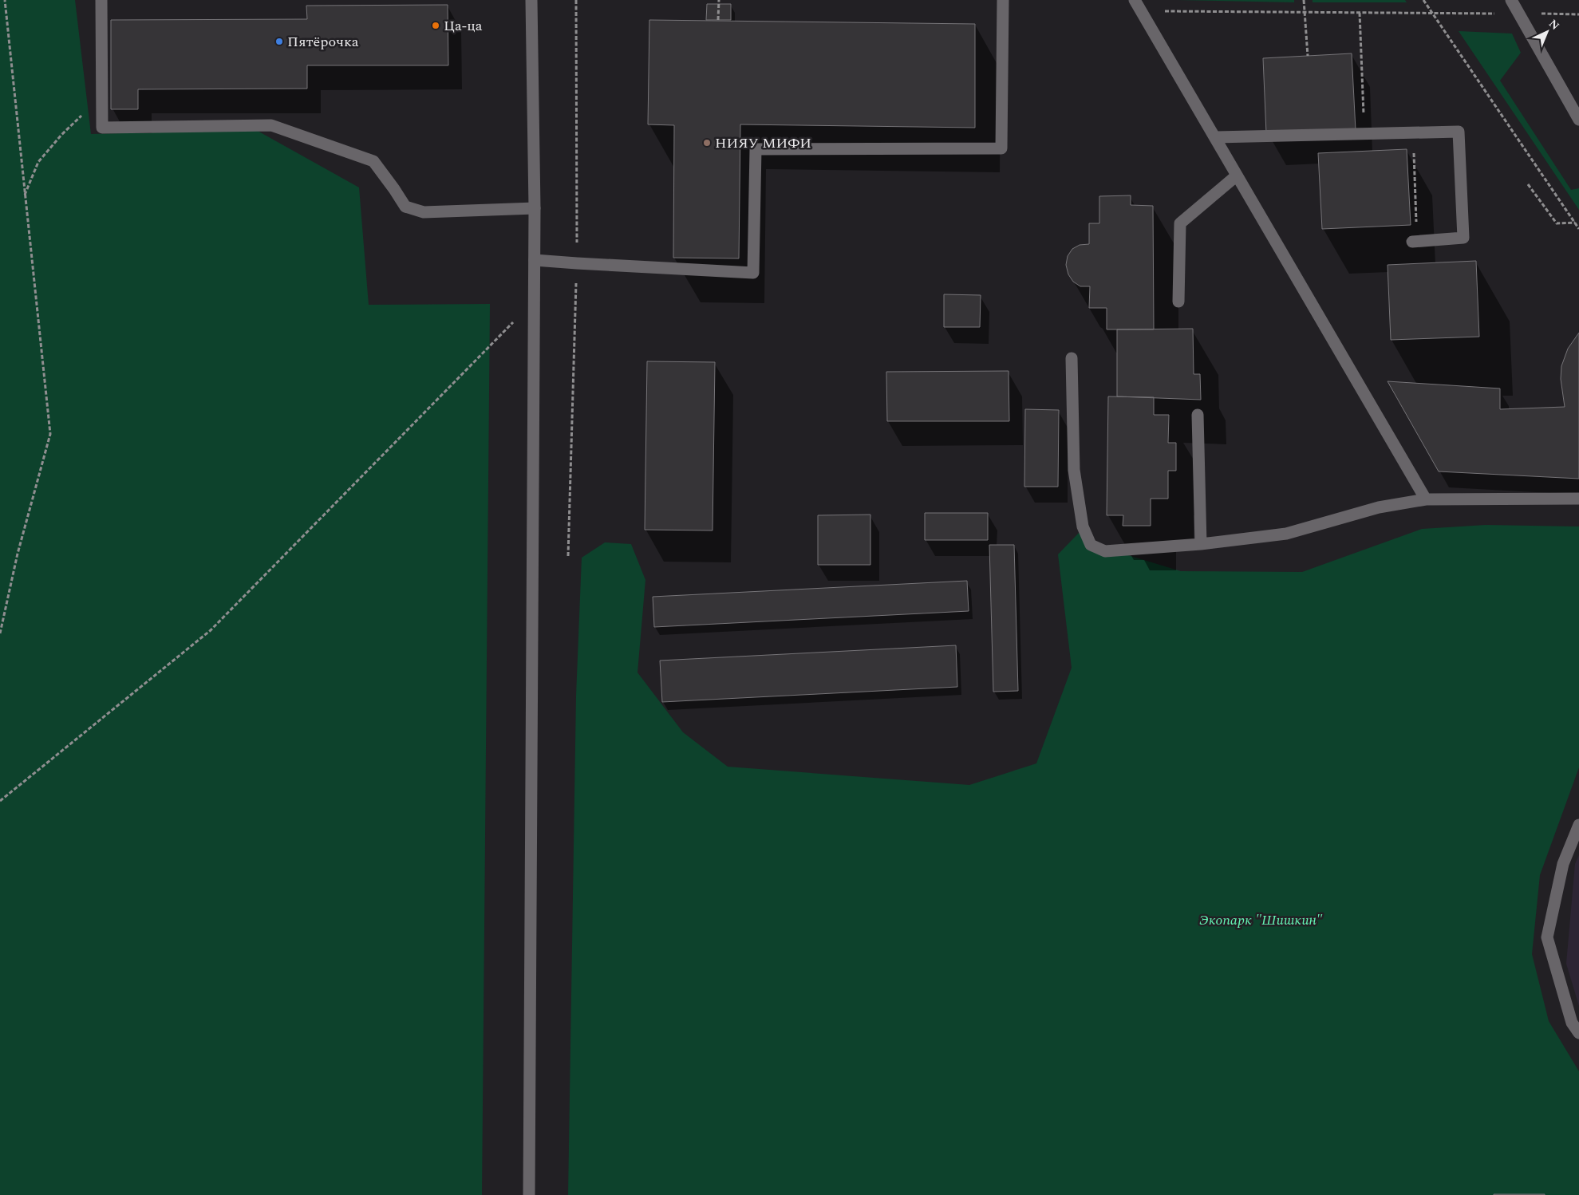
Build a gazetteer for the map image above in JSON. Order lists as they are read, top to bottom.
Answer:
{
  "parks": ["Экопарк \"Шишкин\""],
  "places": ["Ца-ца", "Пятёрочка", "НИЯУ МИФИ"],
  "north": "top right"
}
